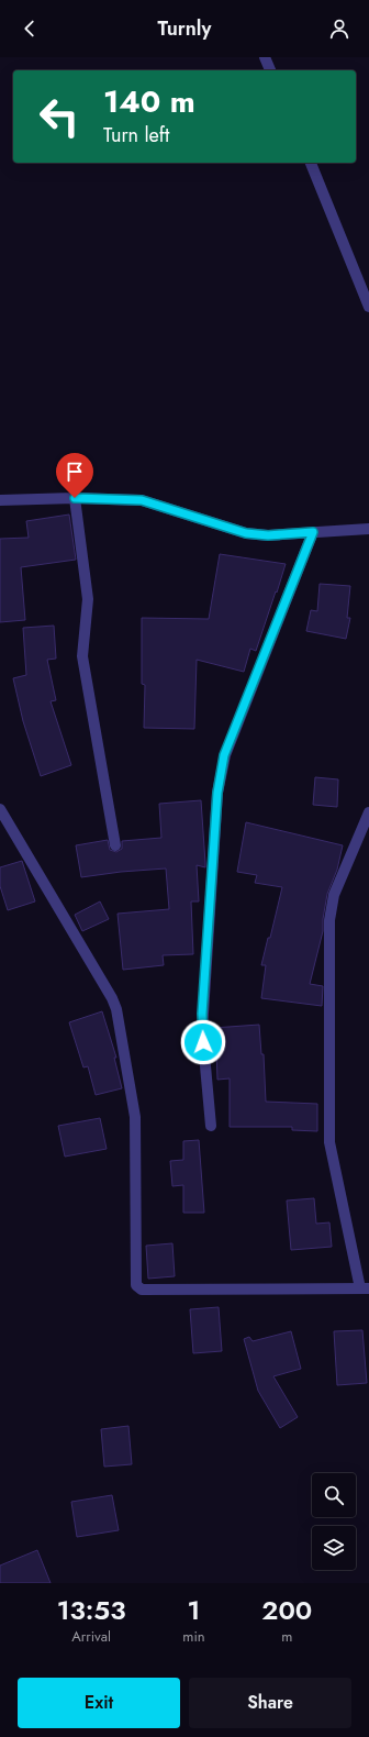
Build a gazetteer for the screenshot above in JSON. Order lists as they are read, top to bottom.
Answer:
{
  "page": {
    "header": "Turnly",
    "turn": ["140 m", "Turn left"],
    "eta": [
      "13:53",
      "Arrival",
      "1",
      "min",
      "200",
      "m"
    ],
    "buttons": ["Exit", "Share"]
  }
}
